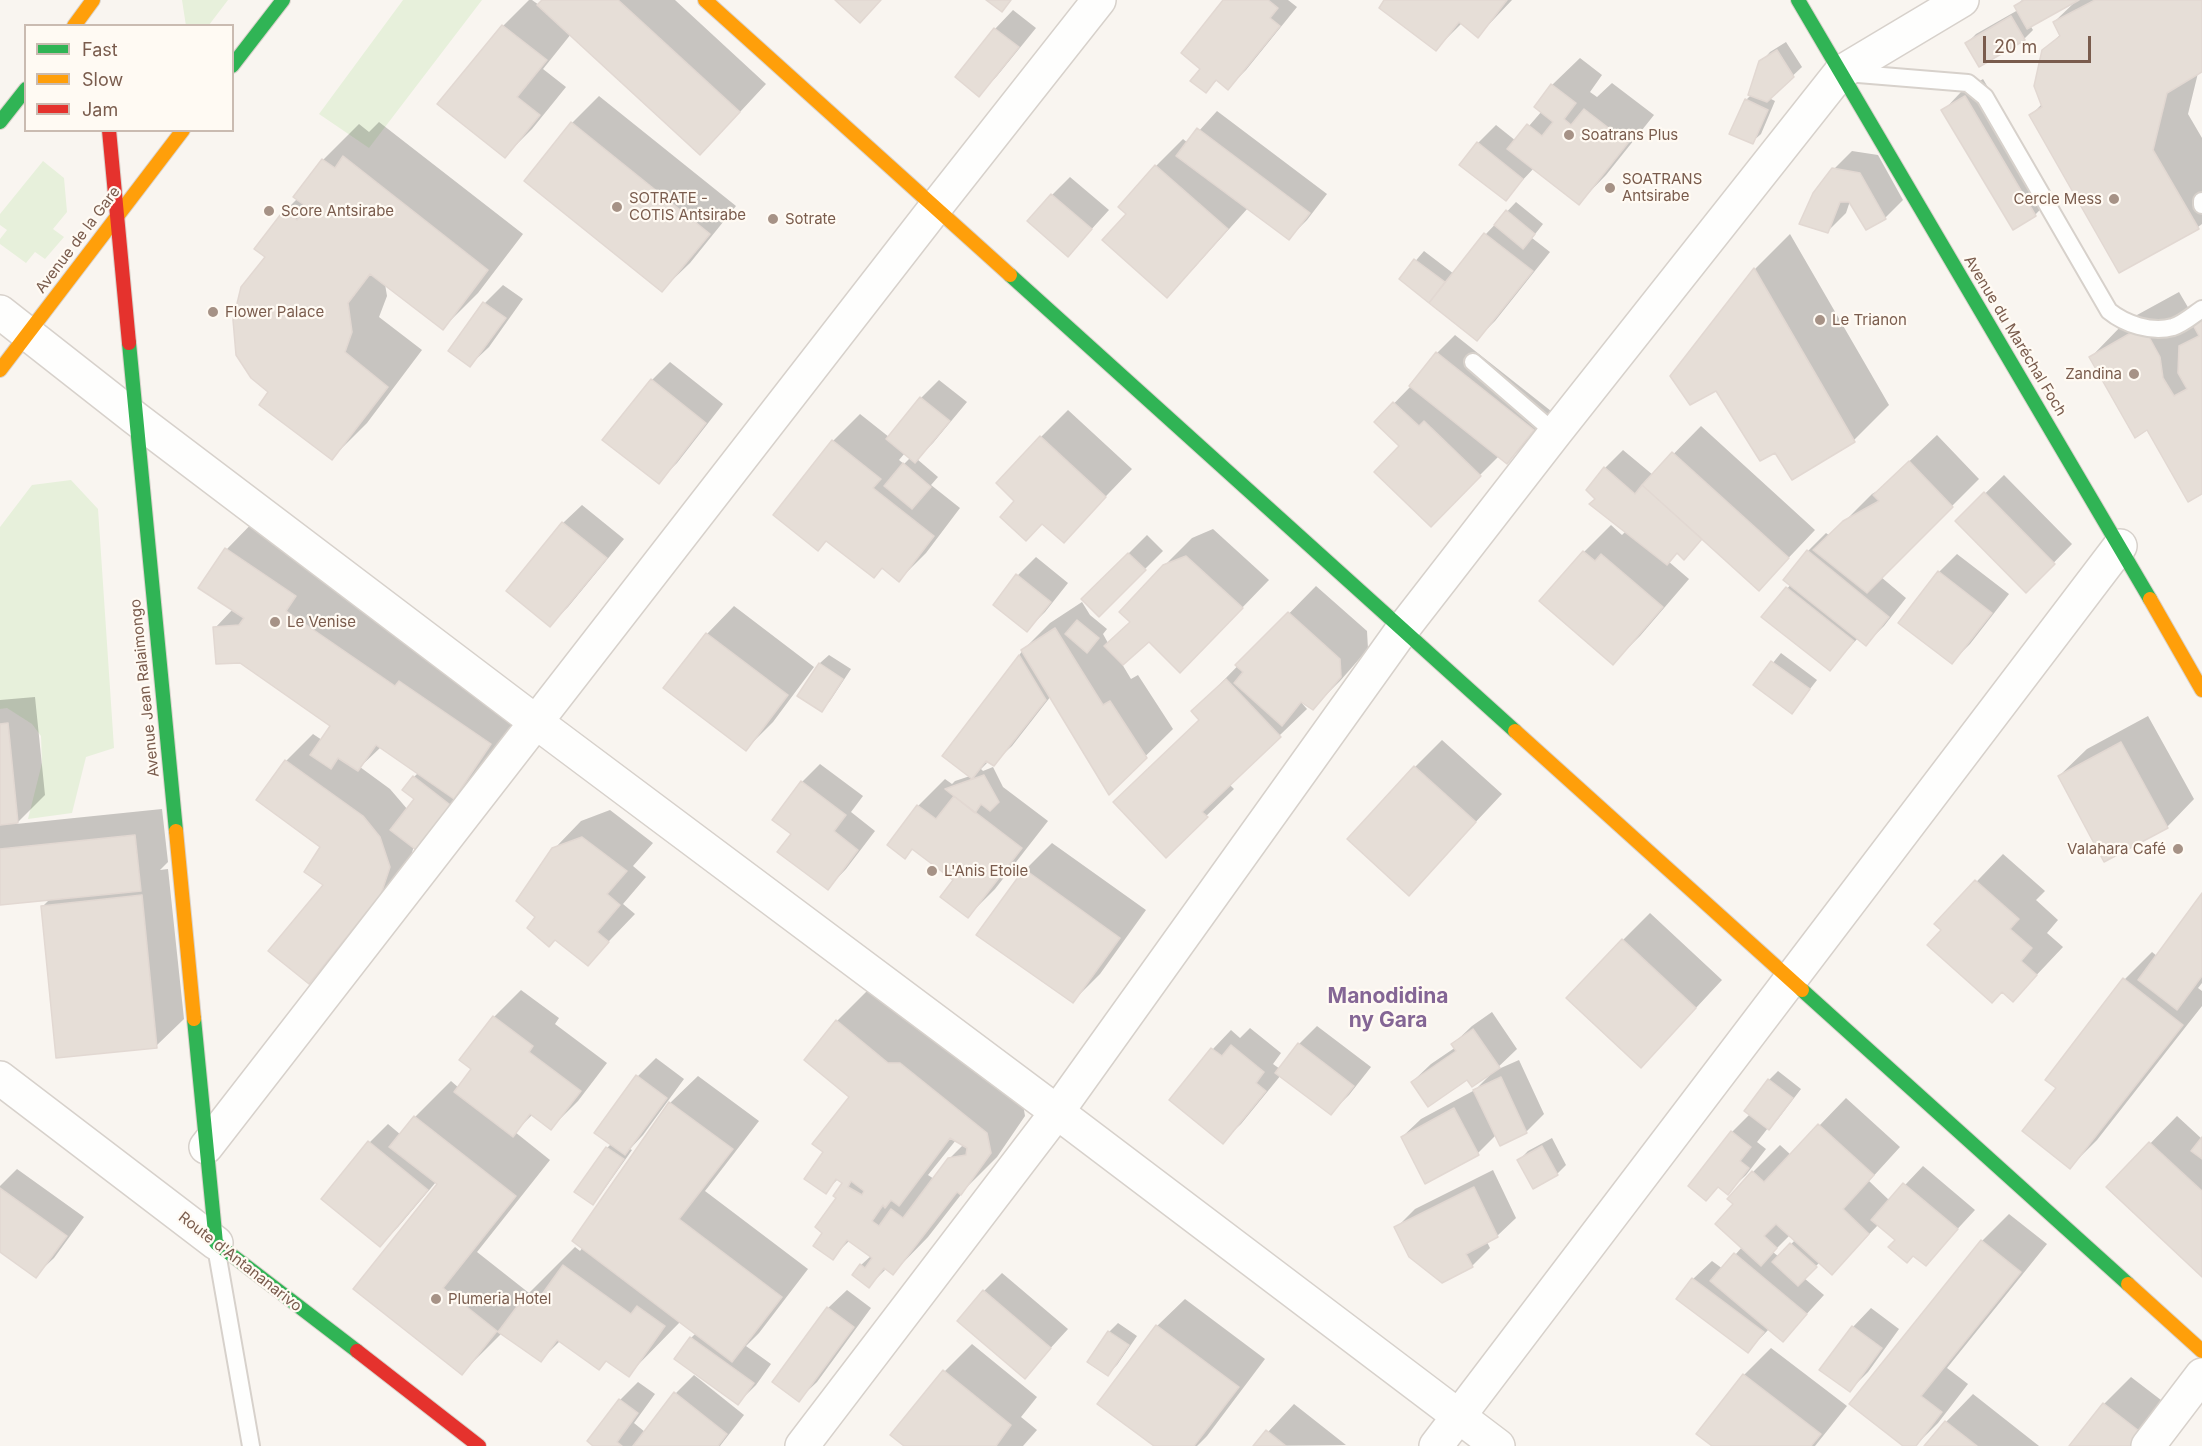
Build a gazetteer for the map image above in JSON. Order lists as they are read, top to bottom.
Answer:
{
  "streets": {
    "street": [
      "Avenue de la Gare",
      "Avenue du Maréchal Foch",
      "Avenue Jean Ralaimongo",
      "Route d'Antananarivo"
    ]
  },
  "crossings": [
    ["Avenue de la Gare", "Avenue Jean Ralaimongo"],
    ["Avenue Jean Ralaimongo", "Route d'Antananarivo"]
  ],
  "districts": ["Manodidina ny Gara"],
  "places": [
    "Soatrans Plus",
    "SOATRANS Antsirabe",
    "Cercle Mess",
    "SOTRATE - COTIS Antsirabe",
    "Score Antsirabe",
    "Sotrate",
    "Flower Palace",
    "Le Trianon",
    "Zandina",
    "Le Venise",
    "Valahara Café",
    "L'Anis Etoile",
    "Plumeria Hotel"
  ],
  "legend": ["Fast", "Slow", "Jam"],
  "scale_bar": "20 m"
}
